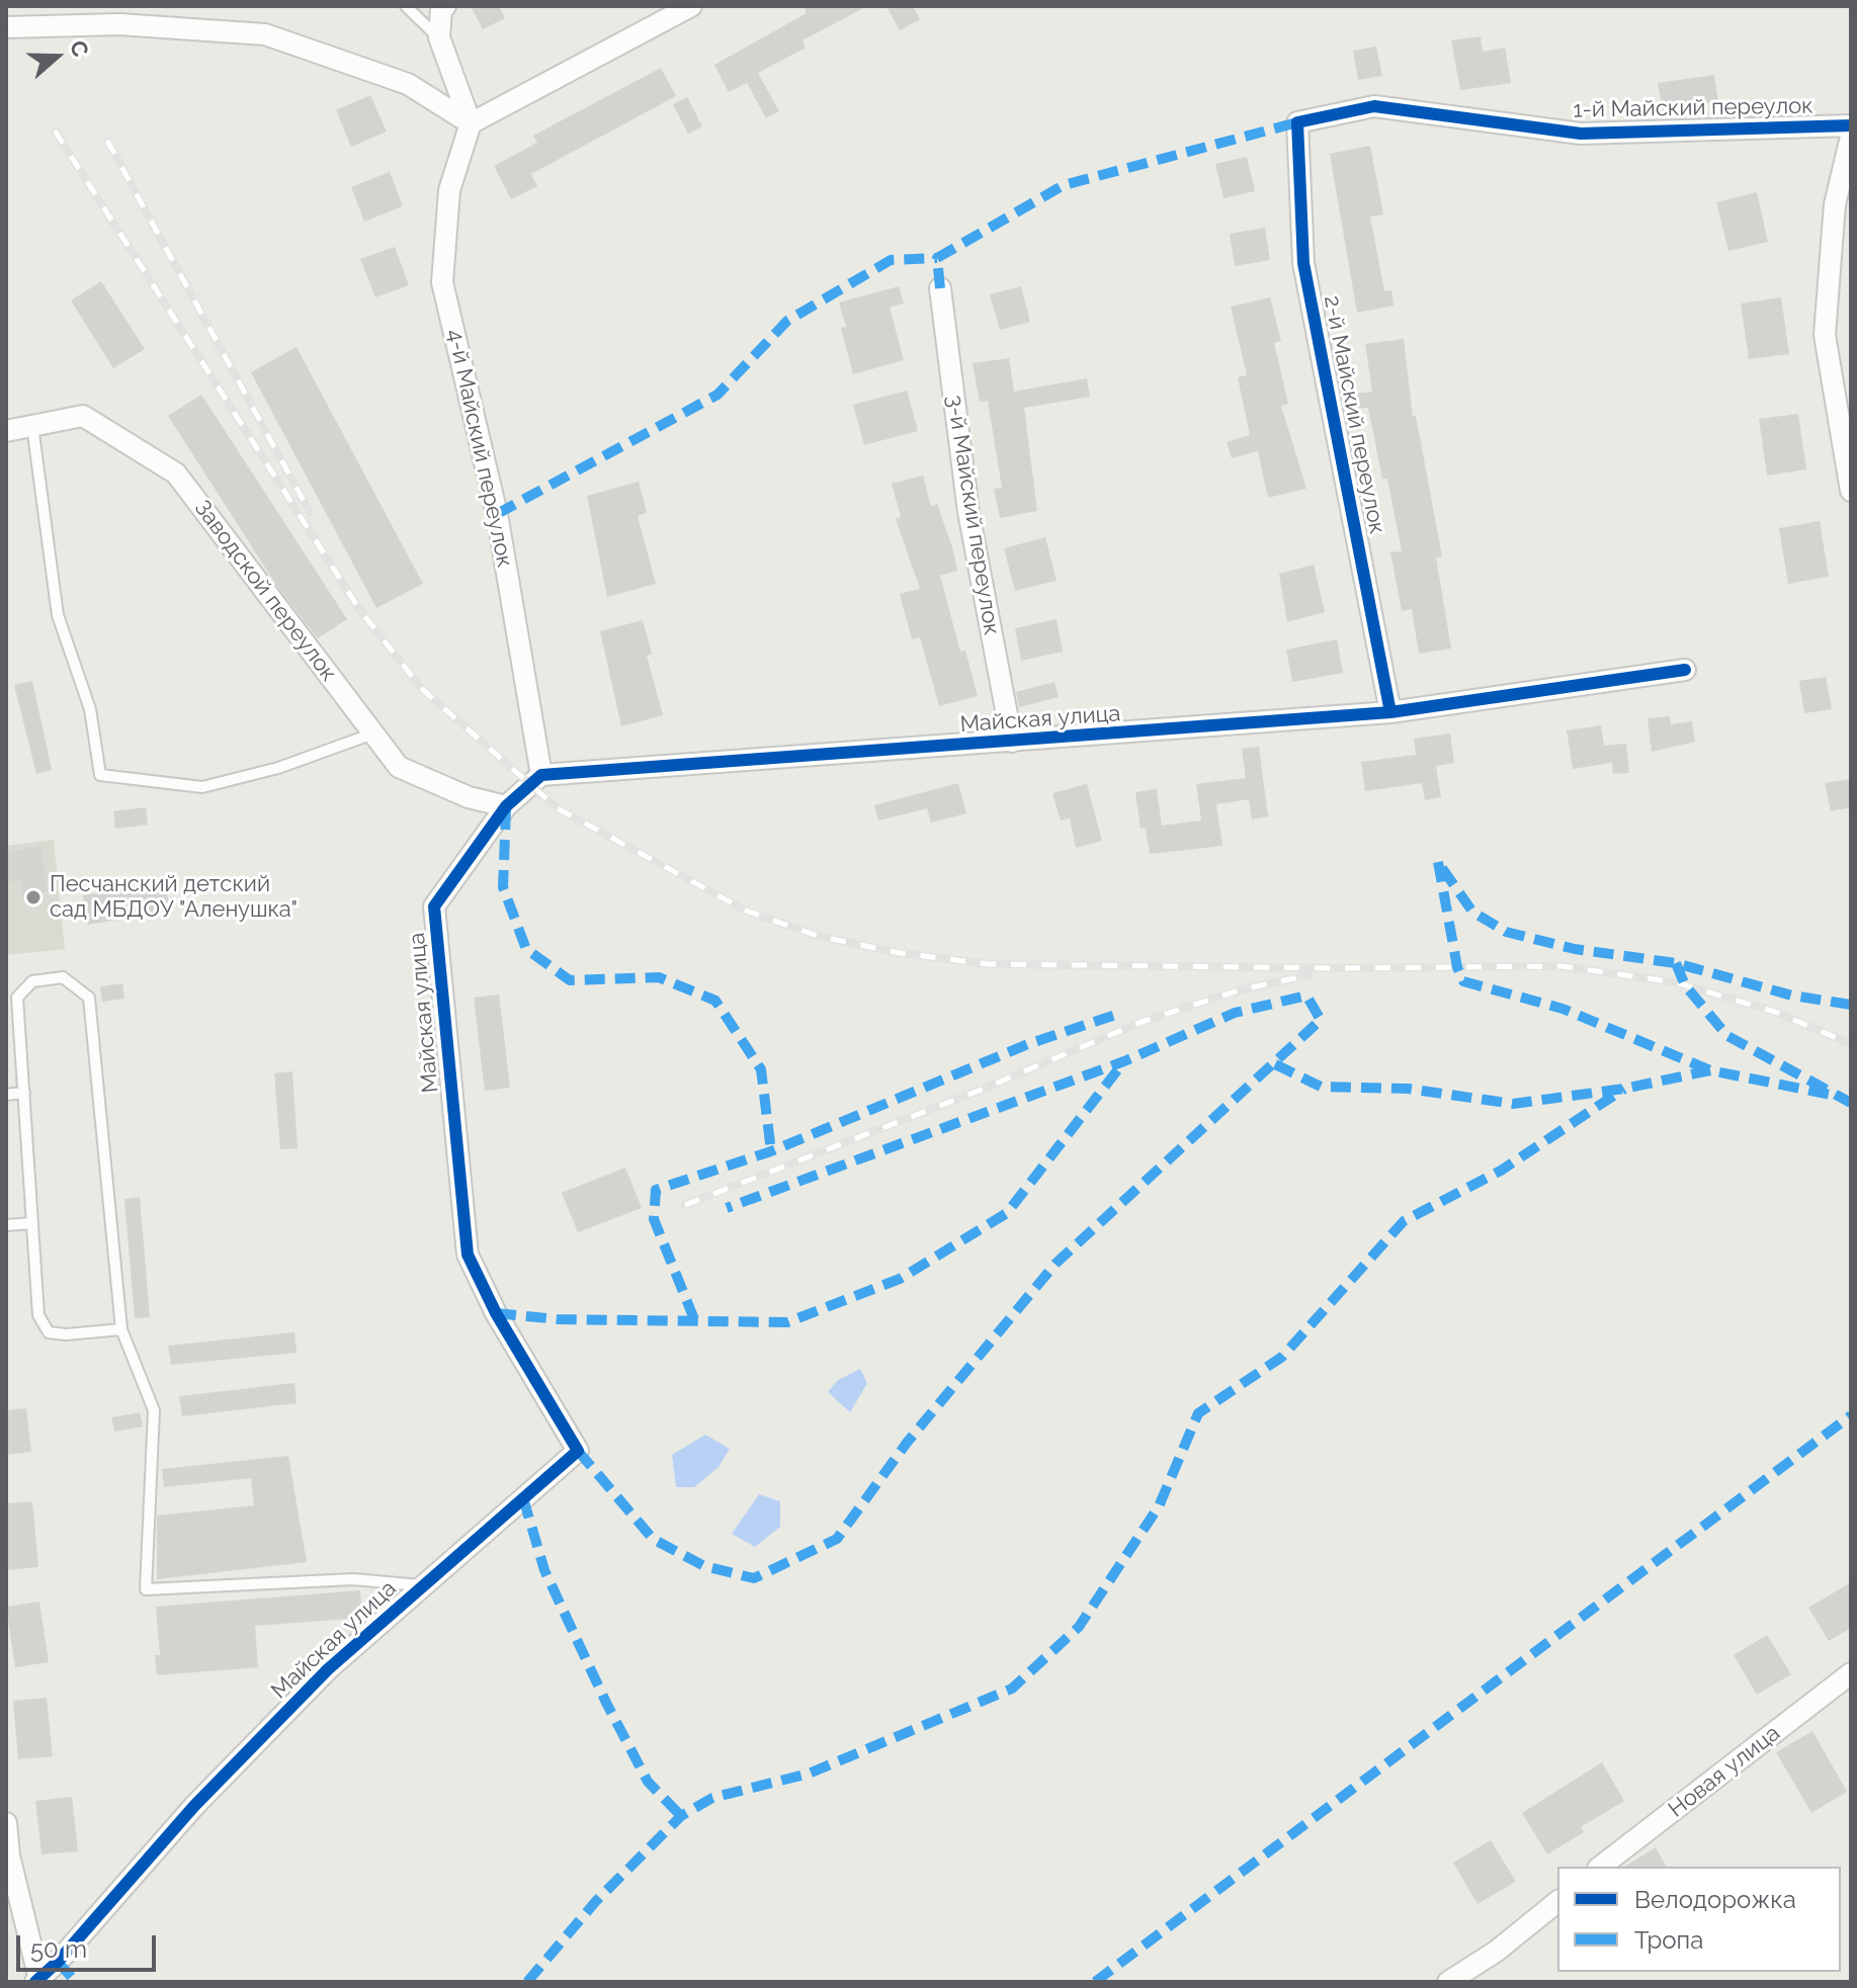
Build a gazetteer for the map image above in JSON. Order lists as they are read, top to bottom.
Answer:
{
  "streets": {
    "street": [
      "1-й Майский переулок",
      "2-й Майский переулок",
      "4-й Майский переулок",
      "3-й Майский переулок",
      "Заводской переулок",
      "Майская улица",
      "Новая улица"
    ]
  },
  "crossings": [
    ["1-й Майский переулок", "2-й Майский переулок"],
    ["2-й Майский переулок", "Майская улица"],
    ["4-й Майский переулок", "Майская улица"],
    ["3-й Майский переулок", "Майская улица"],
    ["Заводской переулок", "Майская улица"]
  ],
  "places": ["Песчанский детский сад МБДОУ \"Аленушка\""],
  "legend": ["Велодорожка", "Тропа"],
  "scale_bar": "50 m",
  "north": "right"
}
